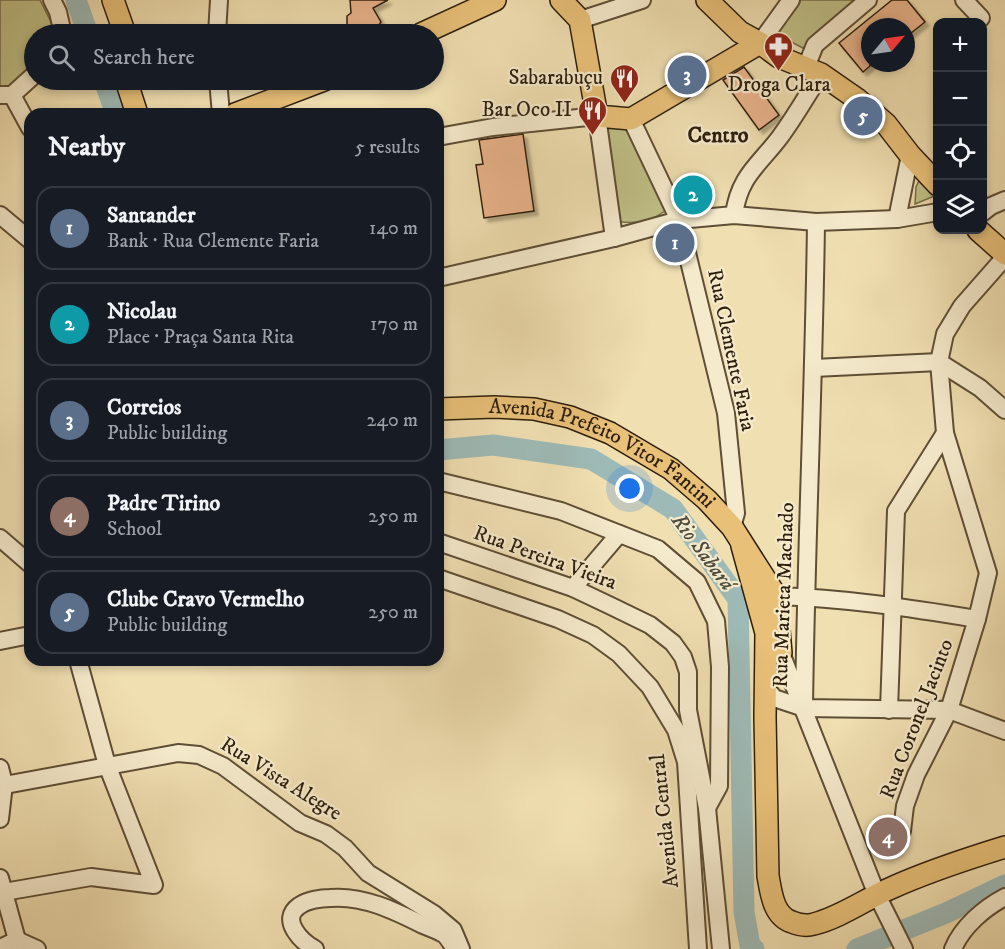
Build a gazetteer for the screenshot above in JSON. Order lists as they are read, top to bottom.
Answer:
{
  "streets": {
    "main road": ["Avenida Prefeito Vitor Fantini"],
    "street": [
      "Rua Clemente Faria",
      "Rua Pereira Vieira",
      "Rua Marieta Machado",
      "Rua Coronel Jacinto",
      "Rua Vista Alegre",
      "Avenida Central"
    ]
  },
  "crossings": [
    ["Rua Clemente Faria", "Avenida Prefeito Vitor Fantini"],
    ["Avenida Prefeito Vitor Fantini", "Rua Marieta Machado"]
  ],
  "districts": ["Centro"],
  "water": ["Rio Sabará"],
  "places": {
    "pharmacy": ["Droga Clara"],
    "restaurant": ["Sabarabuçu", "Bar Oco II"]
  },
  "north": "top right",
  "page": {
    "map_buttons": ["+", "−"],
    "search": "Search here",
    "pins": [
      "3",
      "5",
      "2",
      "1",
      "4"
    ],
    "heading": ["Nearby", "5 results"],
    "list": [
      {
        "mark": "1",
        "name": "Santander",
        "note": "Bank · Rua Clemente Faria",
        "value": "140 m"
      },
      {
        "mark": "2",
        "name": "Nicolau",
        "note": "Place · Praça Santa Rita",
        "value": "170 m"
      },
      {
        "mark": "3",
        "name": "Correios",
        "note": "Public building",
        "value": "240 m"
      },
      {
        "mark": "4",
        "name": "Padre Tirino",
        "note": "School",
        "value": "250 m"
      },
      {
        "mark": "5",
        "name": "Clube Cravo Vermelho",
        "note": "Public building",
        "value": "250 m"
      }
    ]
  }
}
